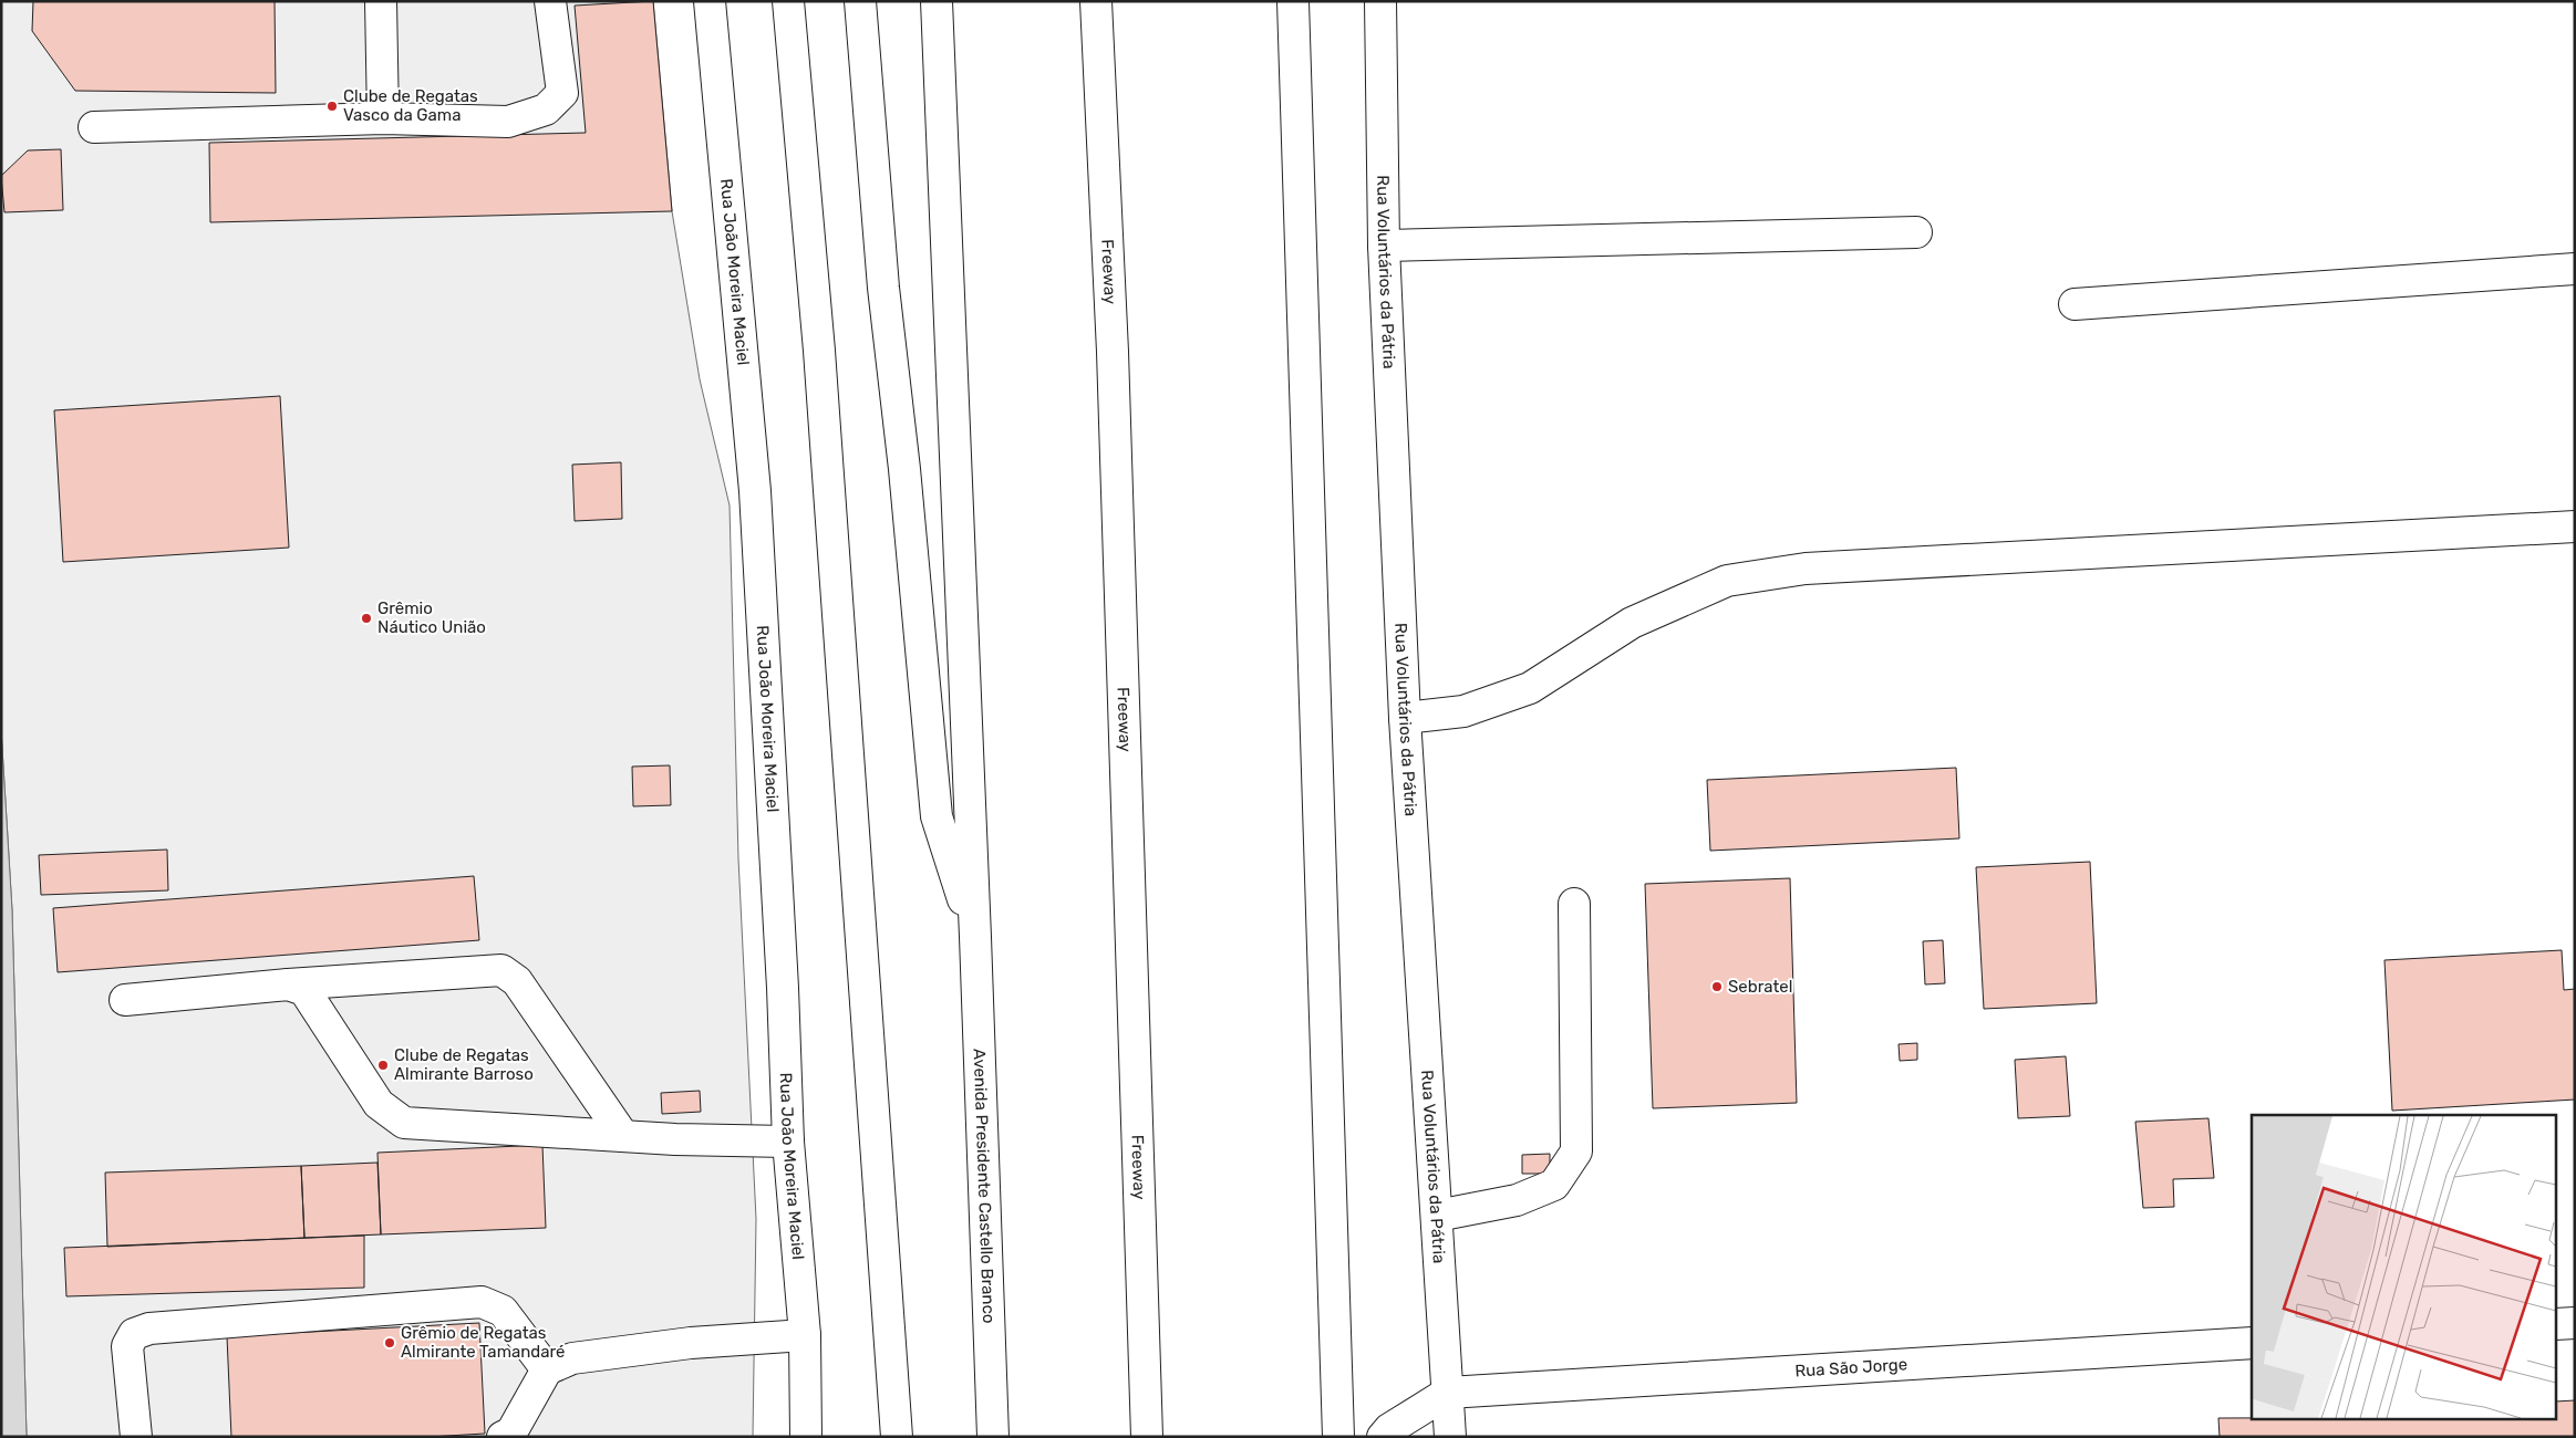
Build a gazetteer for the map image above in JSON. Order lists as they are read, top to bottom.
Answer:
{
  "streets": {
    "main road": [
      "Freeway",
      "Rua João Moreira Maciel",
      "Rua Voluntários da Pátria",
      "Avenida Presidente Castello Branco",
      "Rua São Jorge"
    ]
  },
  "crossings": [
    ["Rua Voluntários da Pátria", "Rua São Jorge"]
  ],
  "places": [
    "Clube de Regatas Vasco da Gama",
    "Grêmio Náutico União",
    "Sebratel",
    "Clube de Regatas Almirante Barroso",
    "Grêmio de Regatas Almirante Tamandaré"
  ]
}
